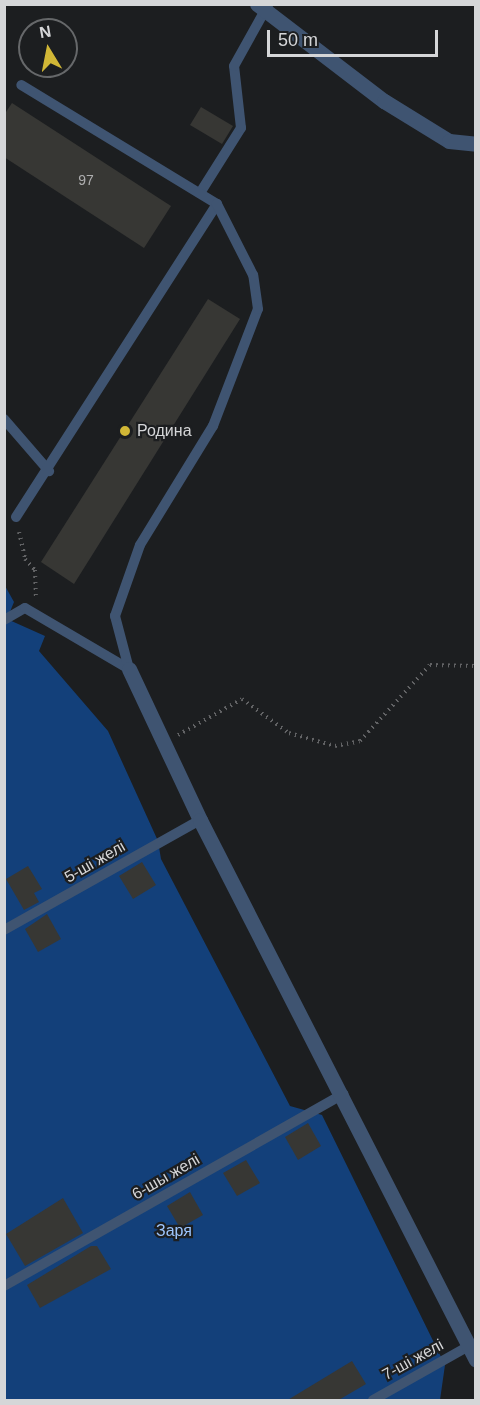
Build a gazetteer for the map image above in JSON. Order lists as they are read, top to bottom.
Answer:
{
  "streets": {
    "lane": ["5-ші желі", "6-шы желі", "7-ші желі"]
  },
  "parks": ["Заря"],
  "places": ["Родина"],
  "house_numbers": ["97"],
  "scale_bar": "50 m",
  "north": "top"
}
